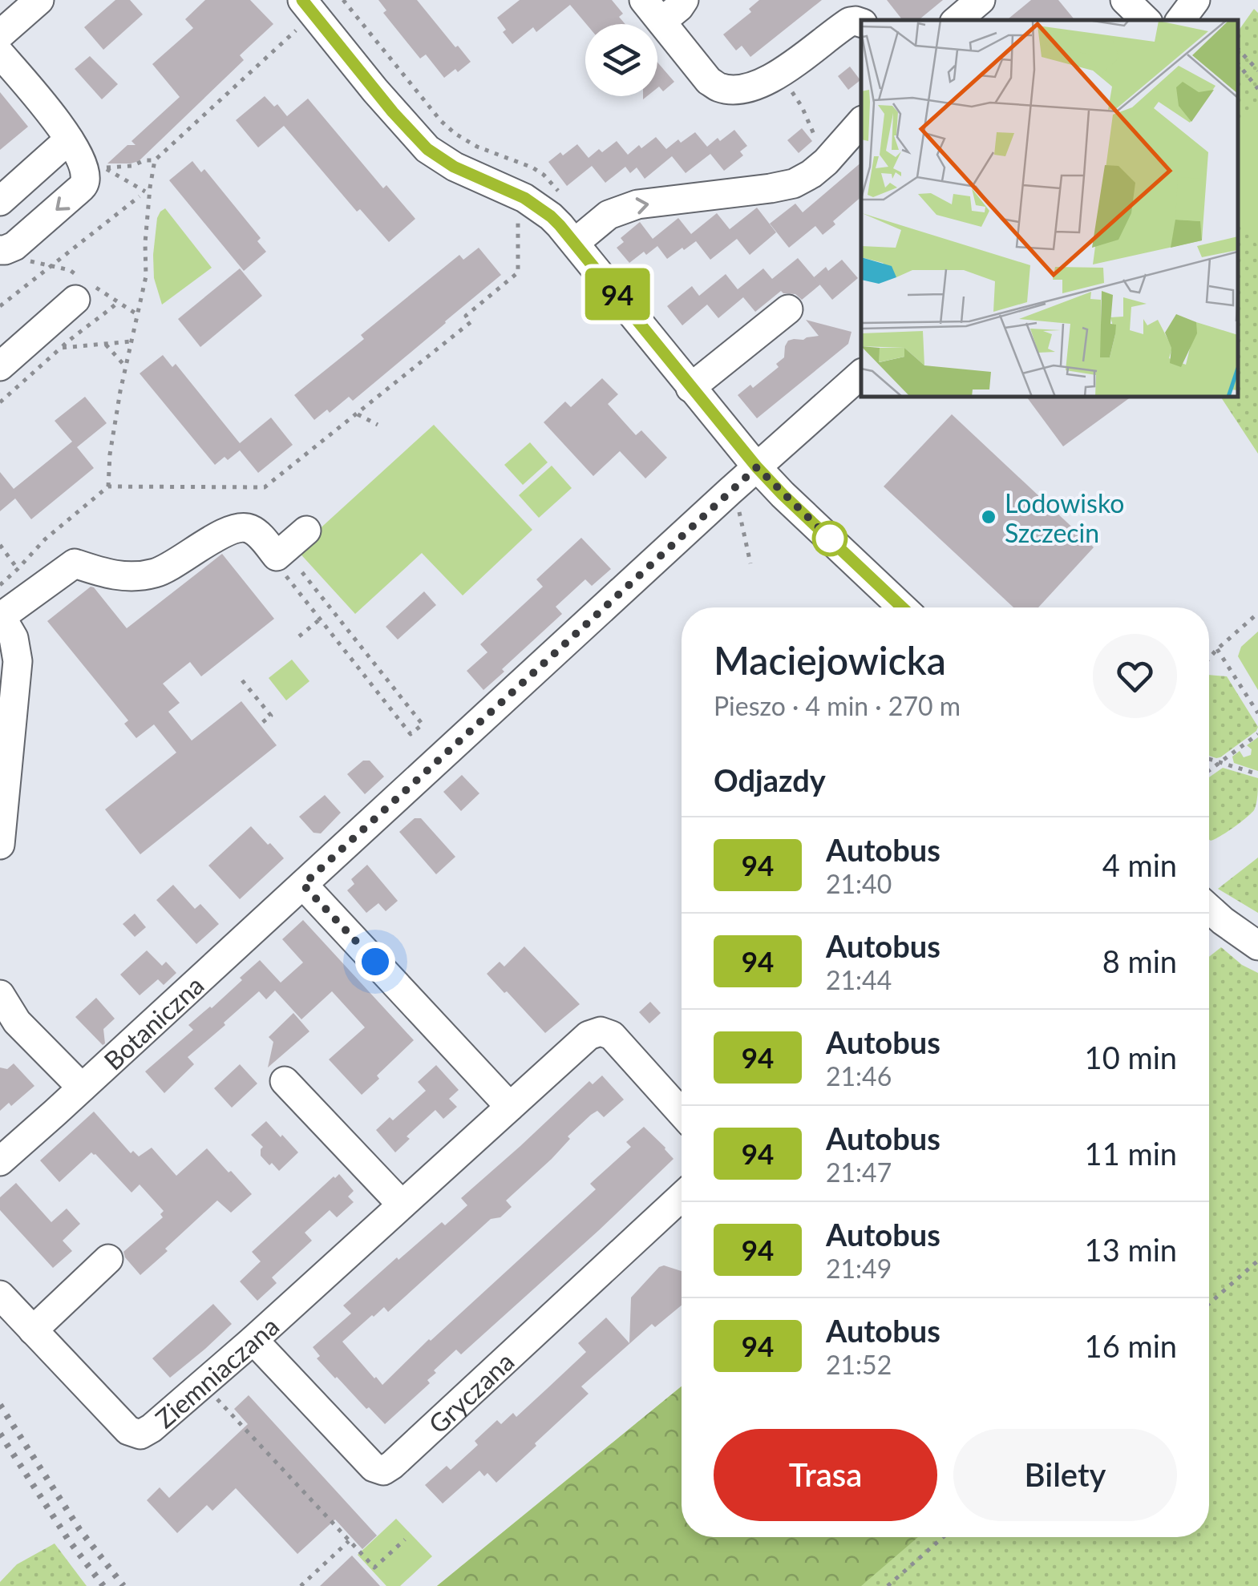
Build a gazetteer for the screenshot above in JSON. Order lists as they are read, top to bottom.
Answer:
{
  "streets": {
    "street": ["Botaniczna", "Ziemniaczana", "Gryczana"]
  },
  "crossings": [
    ["Ziemniaczana", "Gryczana"]
  ],
  "places": ["Lodowisko Szczecin"],
  "lines": ["bus line 94"],
  "page": {
    "on_map": "94",
    "heading": [
      ["Maciejowicka", "Pieszo · 4 min · 270 m"],
      "Odjazdy"
    ],
    "list": [
      {
        "mark": "94",
        "name": "Autobus",
        "note": "21:40",
        "value": "4 min"
      },
      {
        "mark": "94",
        "name": "Autobus",
        "note": "21:44",
        "value": "8 min"
      },
      {
        "mark": "94",
        "name": "Autobus",
        "note": "21:46",
        "value": "10 min"
      },
      {
        "mark": "94",
        "name": "Autobus",
        "note": "21:47",
        "value": "11 min"
      },
      {
        "mark": "94",
        "name": "Autobus",
        "note": "21:49",
        "value": "13 min"
      },
      {
        "mark": "94",
        "name": "Autobus",
        "note": "21:52",
        "value": "16 min"
      }
    ],
    "buttons": ["Trasa", "Bilety"]
  }
}
